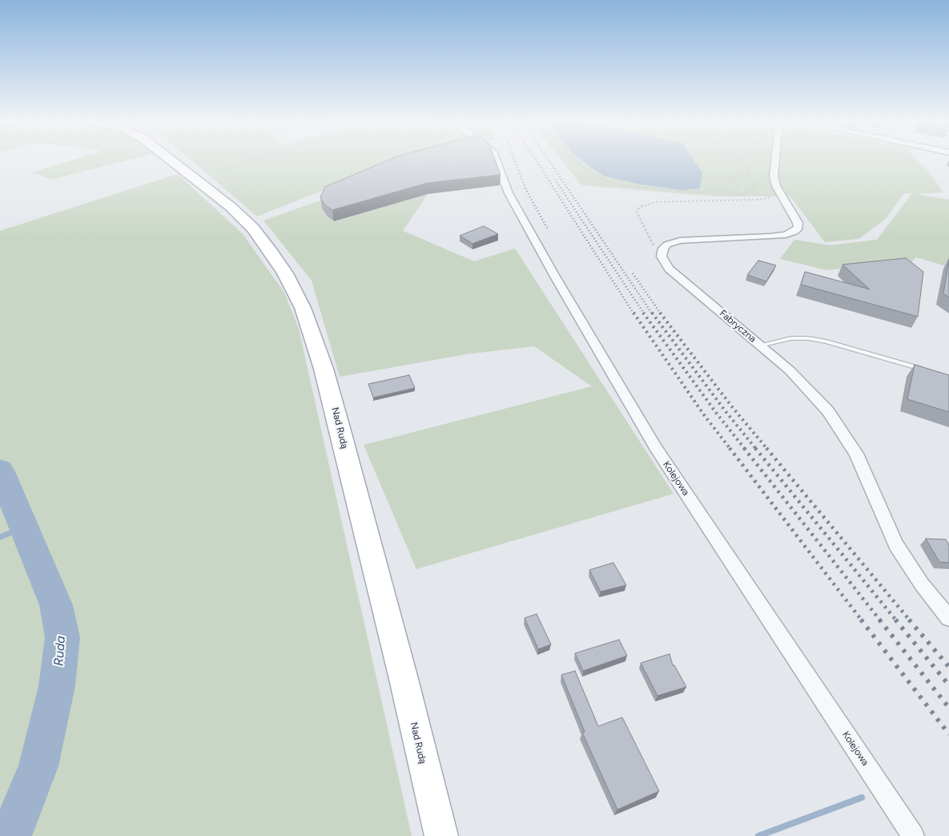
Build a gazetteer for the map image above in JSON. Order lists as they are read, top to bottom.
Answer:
{
  "streets": {
    "main road": ["Nad Rudą"],
    "street": ["Fabryczna", "Kolejowa"]
  },
  "water": ["Ruda"]
}
